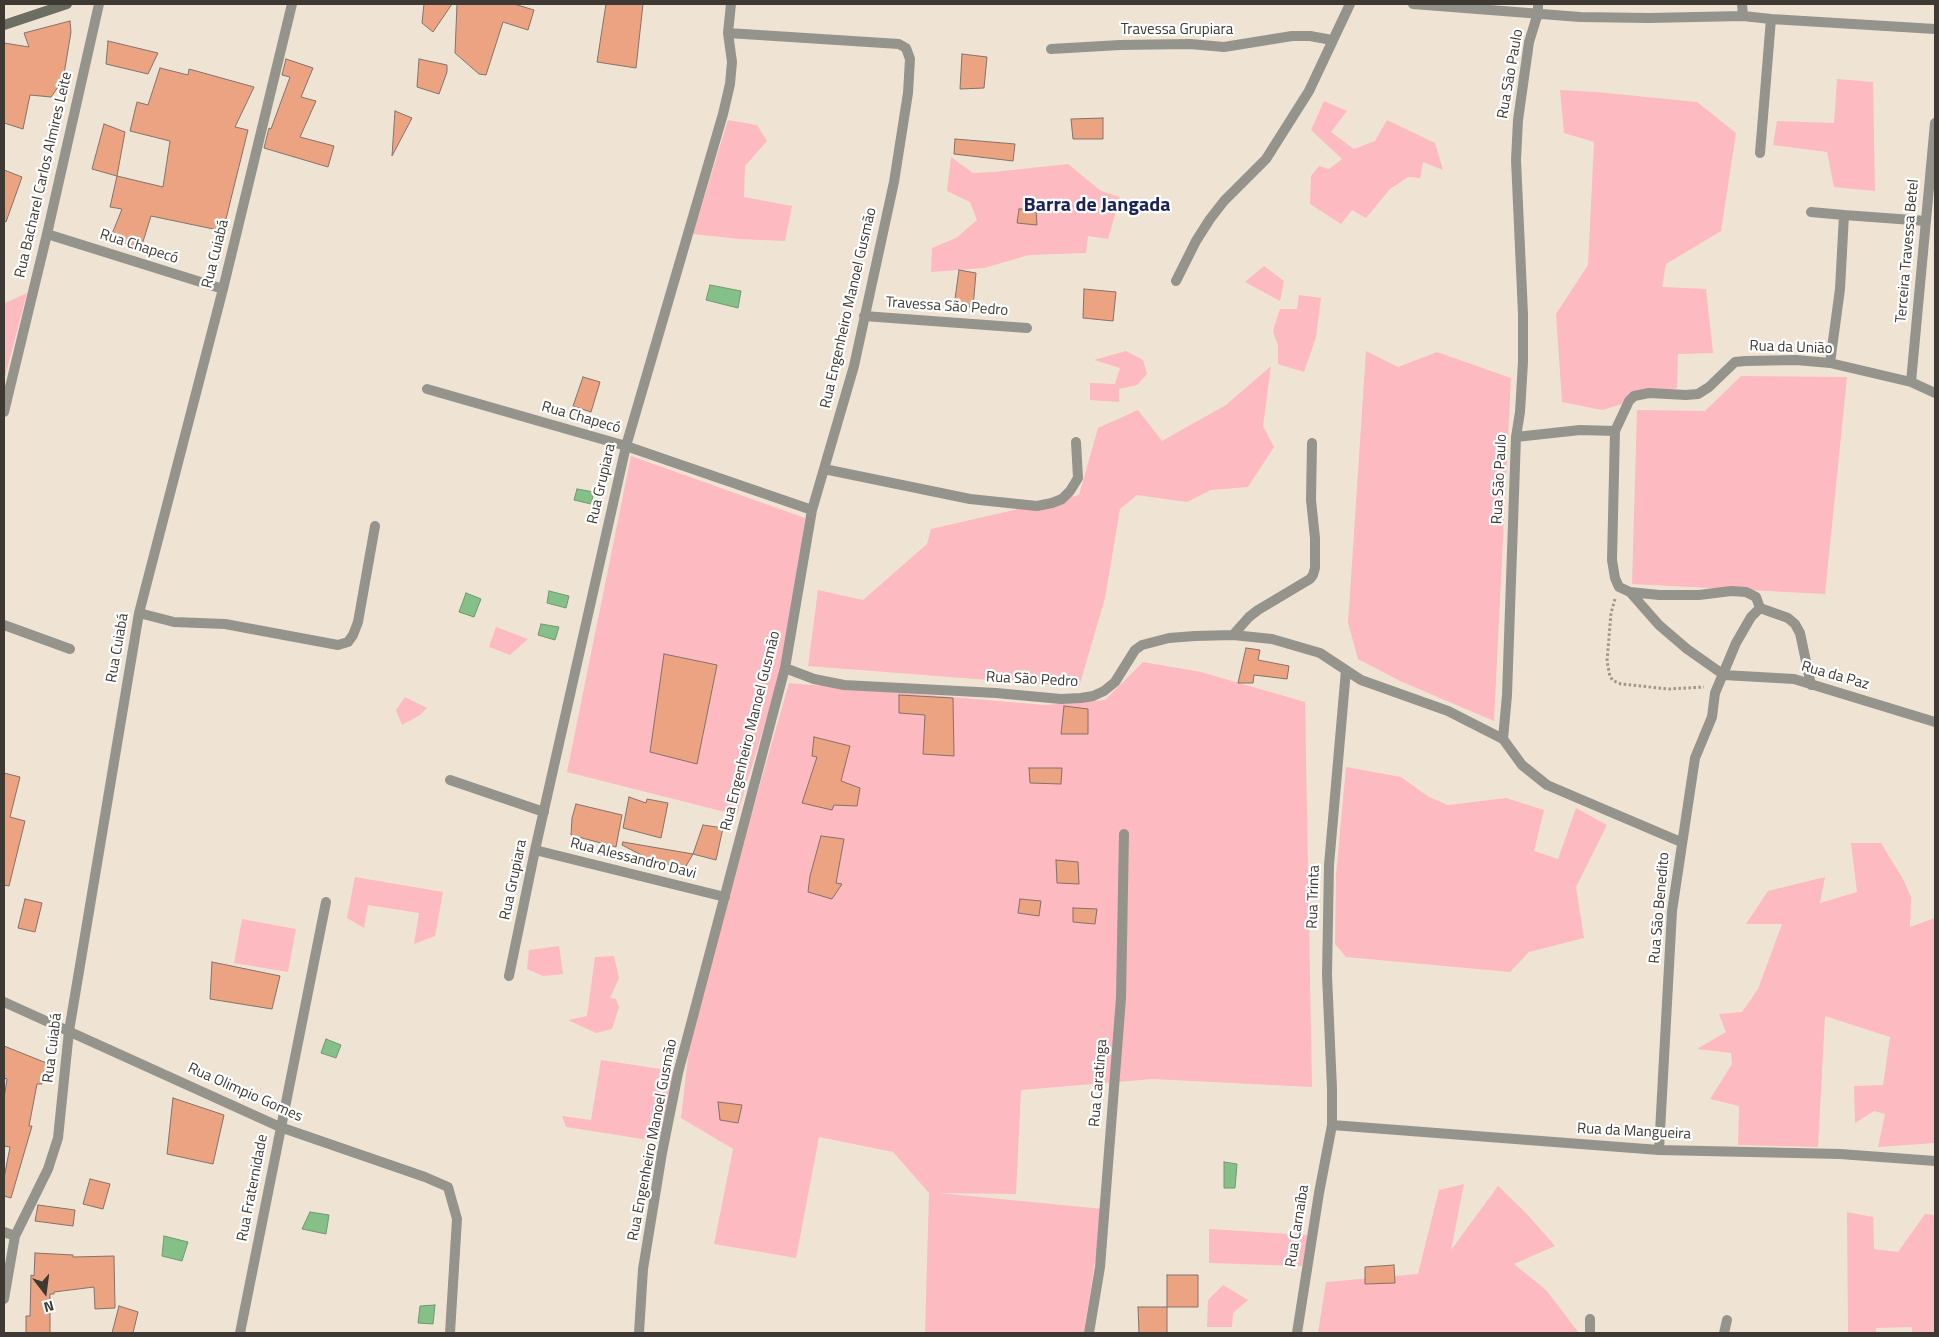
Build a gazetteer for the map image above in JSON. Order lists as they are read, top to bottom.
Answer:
{
  "streets": {
    "street": [
      "Travessa Grupiara",
      "Rua São Paulo",
      "Rua Bacharel Carlos Almires Leite",
      "Rua Chapecó",
      "Terceira Travessa Betel",
      "Rua Cuiabá",
      "Travessa São Pedro",
      "Rua Engenheiro Manoel Gusmão",
      "Rua da União",
      "Rua Grupiara",
      "Rua da Paz",
      "Rua São Pedro",
      "Rua Alessandro Davi",
      "Rua Trinta",
      "Rua São Benedito",
      "Rua Caratinga",
      "Rua Olimpio Gomes",
      "Rua da Mangueira",
      "Rua Fraternidade",
      "Rua Carnaíba"
    ]
  },
  "crossings": [
    ["Rua São Paulo", "Rua São Pedro"],
    ["Rua Bacharel Carlos Almires Leite", "Rua Chapecó"],
    ["Rua Chapecó", "Rua Cuiabá"],
    ["Rua Chapecó", "Rua Engenheiro Manoel Gusmão"],
    ["Rua Chapecó", "Rua Grupiara"],
    ["Terceira Travessa Betel", "Rua da União"],
    ["Rua Cuiabá", "Rua Olimpio Gomes"],
    ["Travessa São Pedro", "Rua Engenheiro Manoel Gusmão"],
    ["Rua Engenheiro Manoel Gusmão", "Rua Grupiara"],
    ["Rua Engenheiro Manoel Gusmão", "Rua São Pedro"],
    ["Rua Engenheiro Manoel Gusmão", "Rua Alessandro Davi"],
    ["Rua Grupiara", "Rua Alessandro Davi"],
    ["Rua da Paz", "Rua São Benedito"],
    ["Rua São Pedro", "Rua Trinta"],
    ["Rua Trinta", "Rua da Mangueira"],
    ["Rua Trinta", "Rua Carnaíba"],
    ["Rua São Benedito", "Rua da Mangueira"],
    ["Rua Olimpio Gomes", "Rua Fraternidade"],
    ["Rua da Mangueira", "Rua Carnaíba"]
  ],
  "districts": ["Barra de Jangada"],
  "north": "bottom"
}
